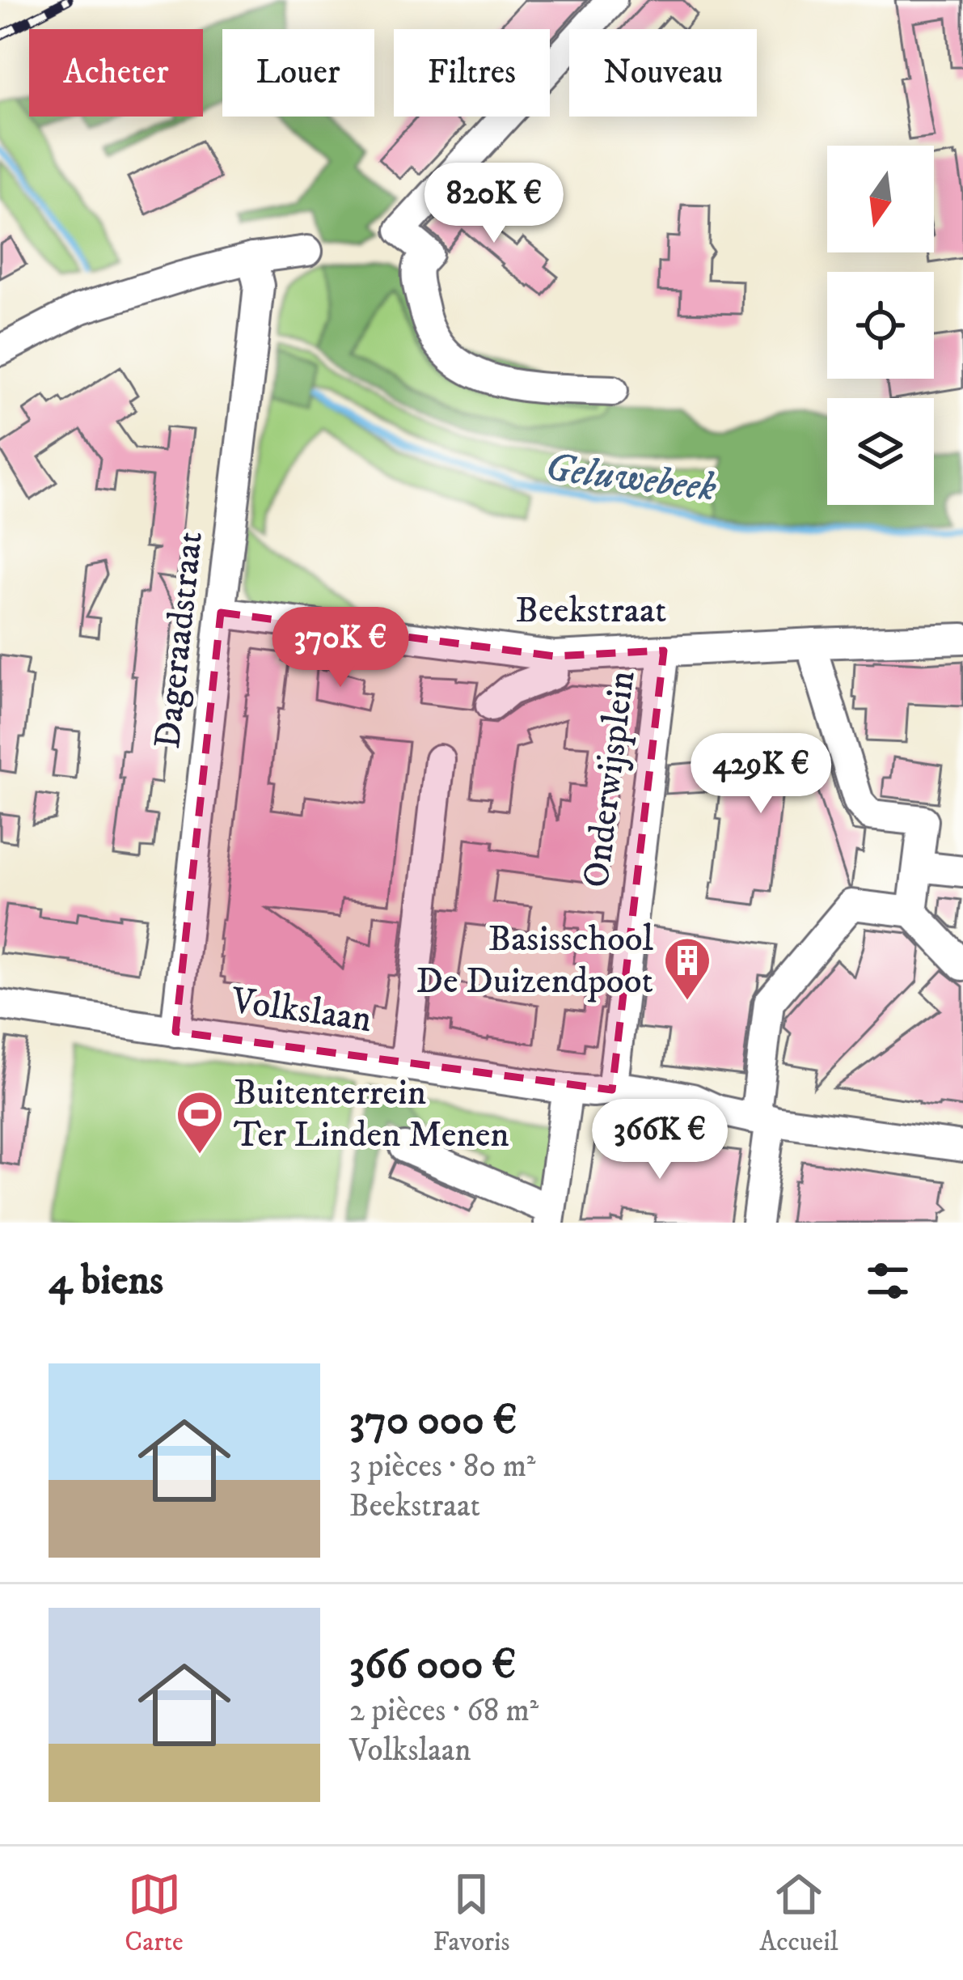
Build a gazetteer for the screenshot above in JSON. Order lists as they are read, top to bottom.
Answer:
{
  "streets": {
    "street": [
      "Beekstraat",
      "Dageraadstraat",
      "Onderwijsplein",
      "Volkslaan"
    ]
  },
  "crossings": [
    ["Beekstraat", "Dageraadstraat"],
    ["Beekstraat", "Onderwijsplein"],
    ["Dageraadstraat", "Volkslaan"],
    ["Onderwijsplein", "Volkslaan"]
  ],
  "water": ["Geluwebeek"],
  "places": {
    "building": ["Basisschool De Duizendpoot"],
    "sports": ["Buitenterrein Ter Linden Menen"]
  },
  "north": "bottom",
  "page": {
    "chip": [
      "Acheter",
      "Louer",
      "Filtres",
      "Nouveau"
    ],
    "price": [
      "820K €",
      "370K €",
      "429K €",
      "366K €"
    ],
    "heading": "4 biens",
    "list": [
      {
        "name": "370 000 €",
        "note": "3 pièces · 80 m² · Beekstraat"
      },
      {
        "name": "366 000 €",
        "note": "2 pièces · 68 m² · Volkslaan"
      }
    ],
    "tabs": ["Carte", "Favoris", "Accueil"]
  }
}
